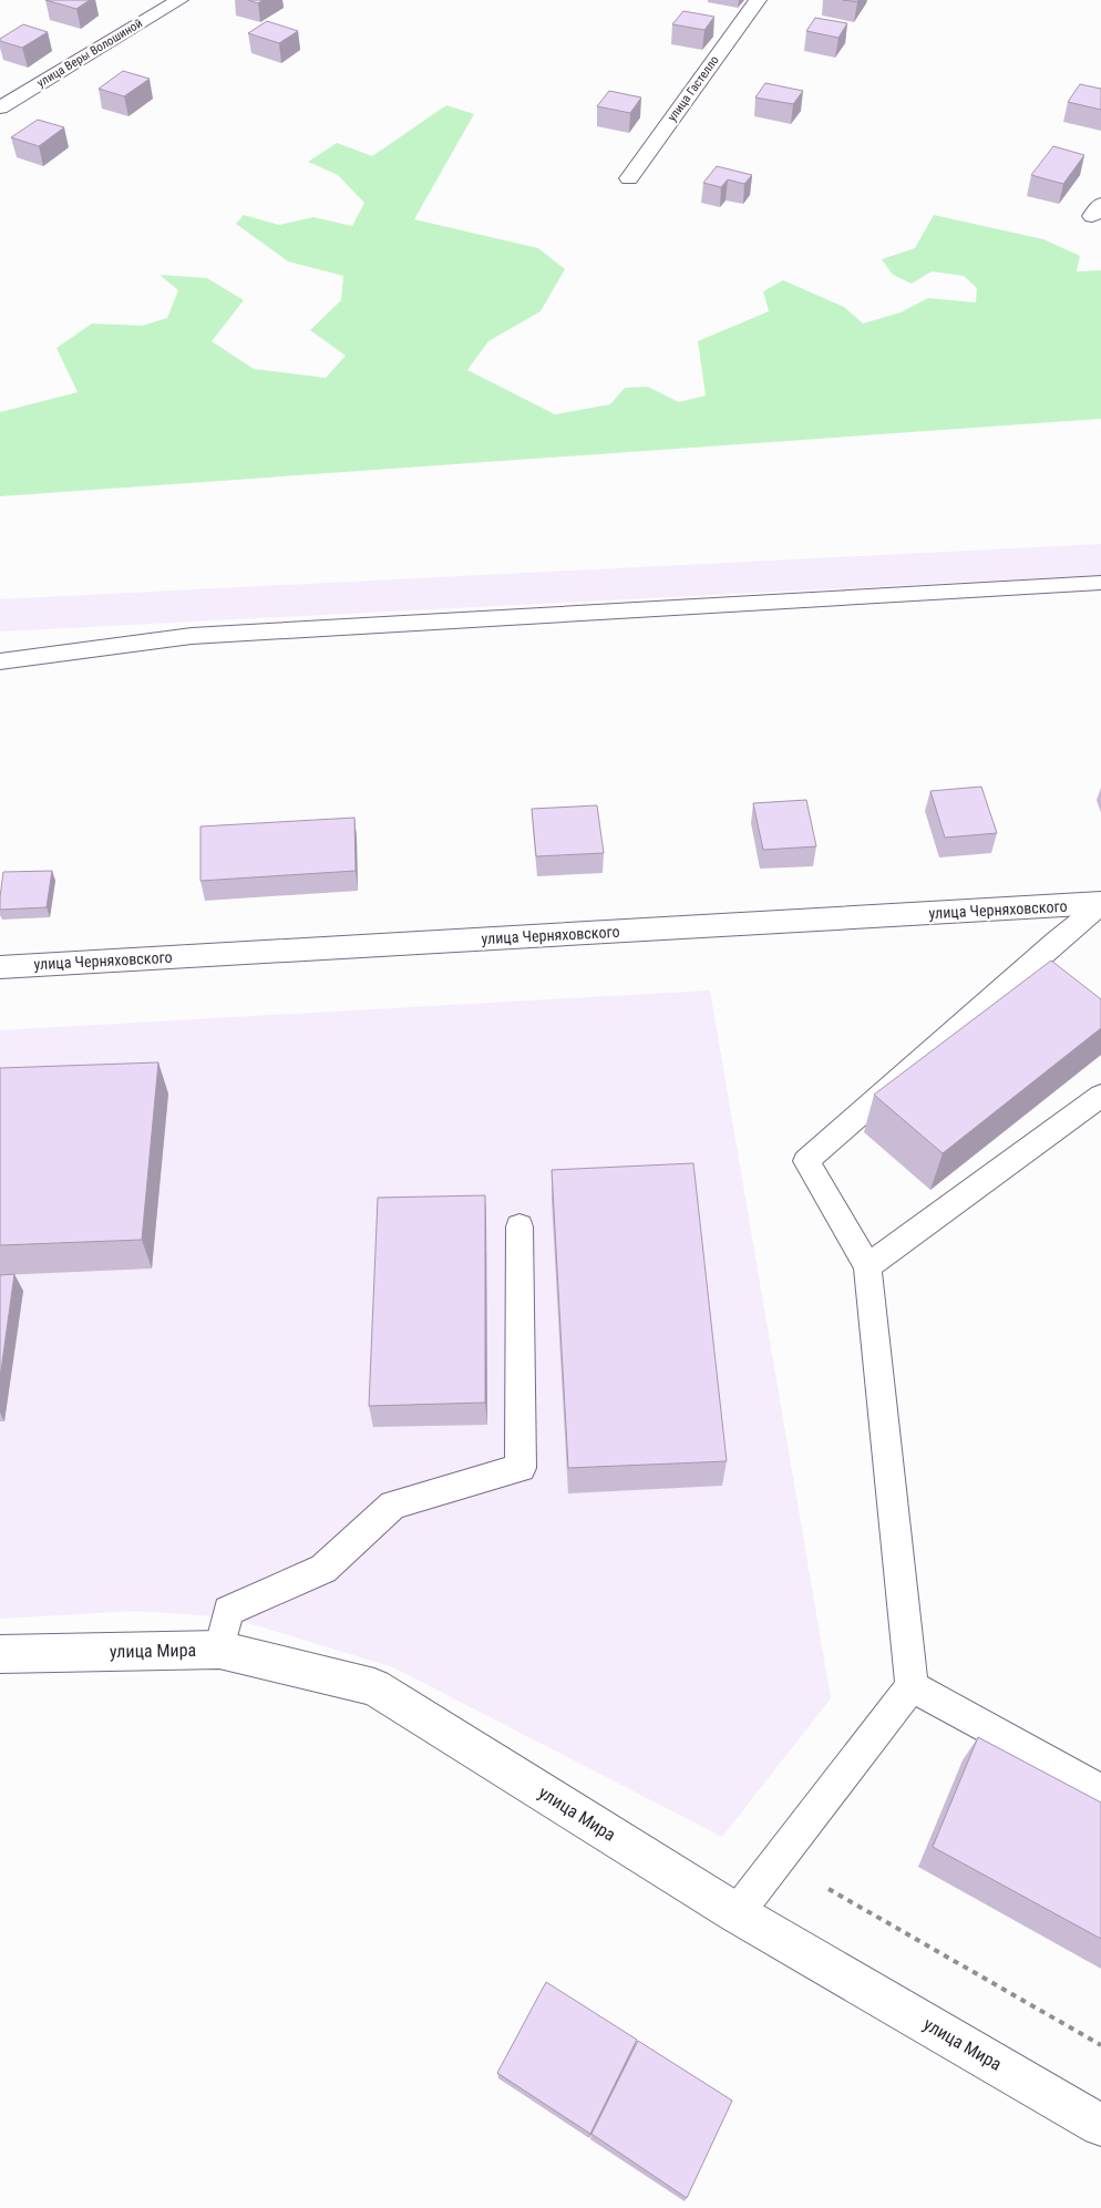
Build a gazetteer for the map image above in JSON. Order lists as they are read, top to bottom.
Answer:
{
  "streets": {
    "street": [
      "улица Веры Волошиной",
      "улица Гастелло",
      "улица Черняховского",
      "улица Мира"
    ]
  }
}
